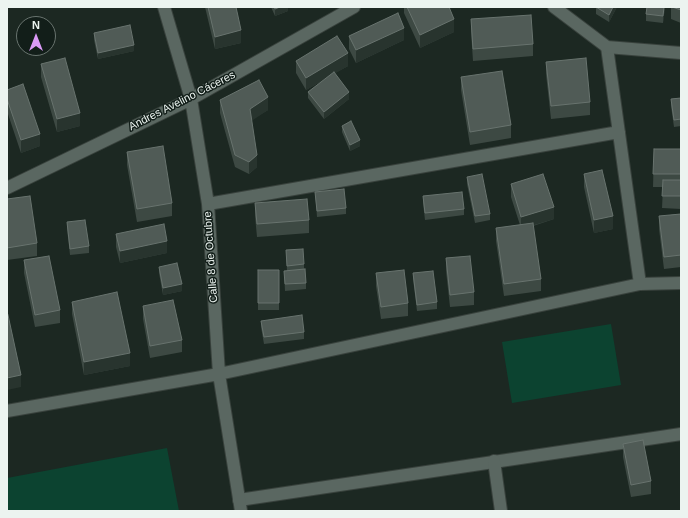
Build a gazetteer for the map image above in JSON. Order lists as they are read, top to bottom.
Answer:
{
  "streets": {
    "street": ["Andres Avelino Cáceres", "Calle 8 de Octubre"]
  },
  "crossings": [
    ["Andres Avelino Cáceres", "Calle 8 de Octubre"]
  ],
  "north": "top"
}
